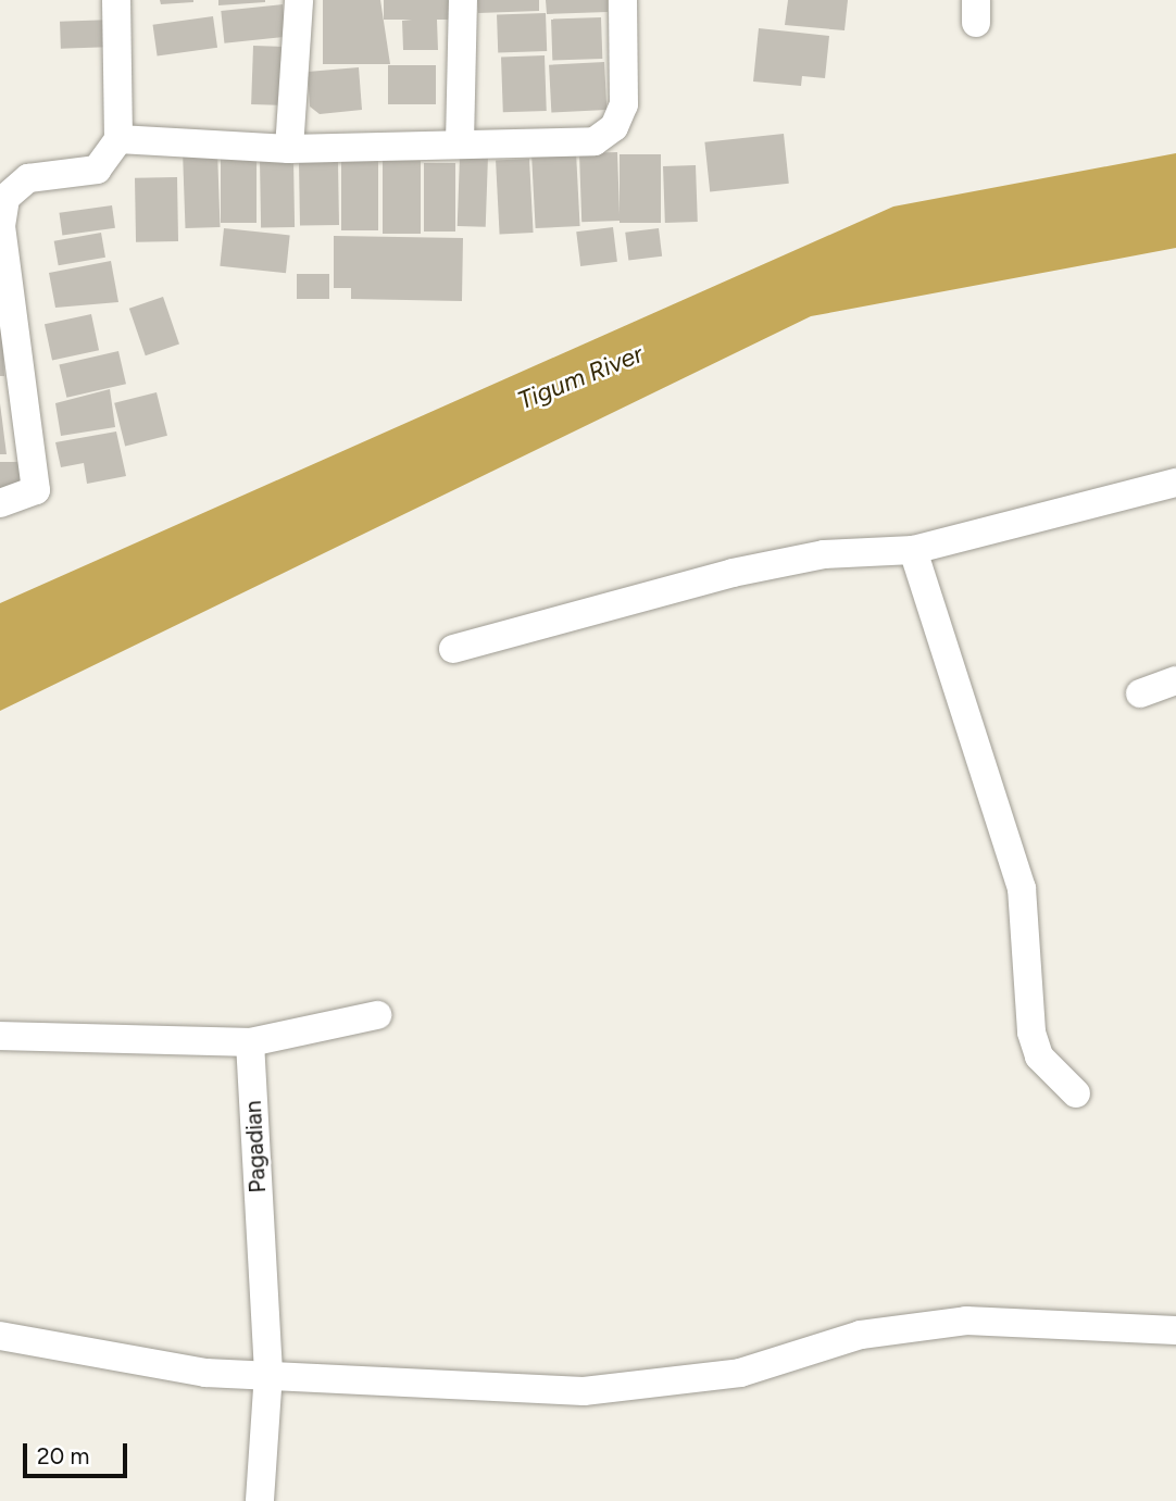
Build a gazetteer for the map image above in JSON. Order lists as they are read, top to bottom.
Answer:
{
  "streets": {
    "street": ["Pagadian"]
  },
  "water": ["Tigum River"],
  "scale_bar": "20 m"
}
